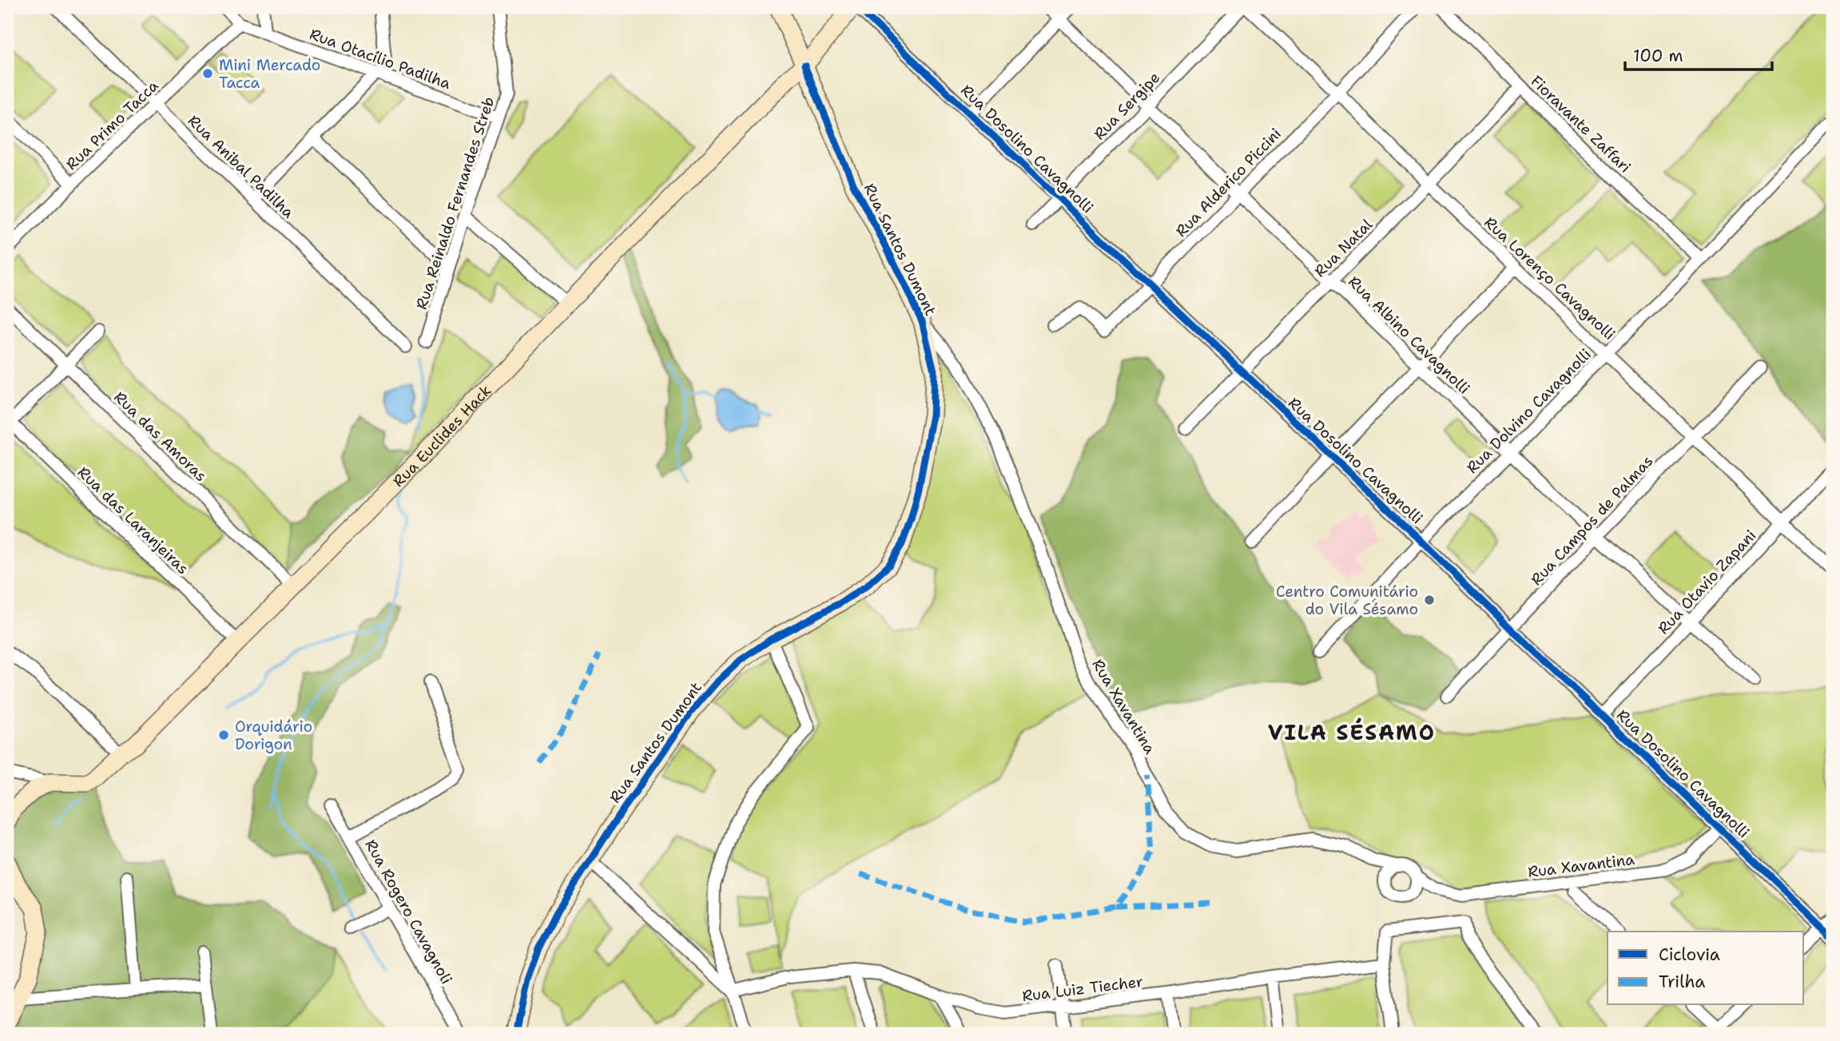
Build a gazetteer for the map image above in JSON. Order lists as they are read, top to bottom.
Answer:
{
  "streets": {
    "main road": ["Rua Santos Dumont", "Rua Euclides Hack"],
    "street": [
      "Rua Otacílio Padilha",
      "Rua Sergipe",
      "Fioravante Zaffari",
      "Rua Primo Tacca",
      "Rua Dosolino Cavagnolli",
      "Rua Anibal Padilha",
      "Rua Alderico Piccini",
      "Rua Reinaldo Fernandes Streb",
      "Rua Natal",
      "Rua Lorenço Cavagnolli",
      "Rua Albino Cavagnolli",
      "Rua Dolvino Cavagnolli",
      "Rua das Amoras",
      "Rua das Laranjeiras",
      "Rua Campos de Palmas",
      "Rua Otavio Zapani",
      "Rua Xavantina",
      "Rua Rogero Cavagnoli",
      "Rua Luiz Tiecher"
    ]
  },
  "crossings": [
    ["Rua Otacílio Padilha", "Rua Primo Tacca"],
    ["Rua Otacílio Padilha", "Rua Reinaldo Fernandes Streb"],
    ["Rua Sergipe", "Rua Dosolino Cavagnolli"],
    ["Rua Sergipe", "Rua Albino Cavagnolli"],
    ["Fioravante Zaffari", "Rua Natal"],
    ["Fioravante Zaffari", "Rua Dolvino Cavagnolli"],
    ["Rua Primo Tacca", "Rua Anibal Padilha"],
    ["Rua Dosolino Cavagnolli", "Rua Alderico Piccini"],
    ["Rua Dosolino Cavagnolli", "Rua Natal"],
    ["Rua Dosolino Cavagnolli", "Rua Dolvino Cavagnolli"],
    ["Rua Dosolino Cavagnolli", "Rua Campos de Palmas"],
    ["Rua Dosolino Cavagnolli", "Rua Otavio Zapani"],
    ["Rua Dosolino Cavagnolli", "Rua Xavantina"],
    ["Rua Alderico Piccini", "Rua Lorenço Cavagnolli"],
    ["Rua Alderico Piccini", "Rua Albino Cavagnolli"],
    ["Rua Natal", "Rua Lorenço Cavagnolli"],
    ["Rua Natal", "Rua Albino Cavagnolli"],
    ["Rua Santos Dumont", "Rua Euclides Hack"],
    ["Rua Santos Dumont", "Rua Xavantina"],
    ["Rua Lorenço Cavagnolli", "Rua Dolvino Cavagnolli"],
    ["Rua Lorenço Cavagnolli", "Rua Campos de Palmas"],
    ["Rua Lorenço Cavagnolli", "Rua Otavio Zapani"],
    ["Rua Albino Cavagnolli", "Rua Dolvino Cavagnolli"],
    ["Rua Albino Cavagnolli", "Rua Campos de Palmas"],
    ["Rua Albino Cavagnolli", "Rua Otavio Zapani"],
    ["Rua Euclides Hack", "Rua das Amoras"],
    ["Rua Euclides Hack", "Rua das Laranjeiras"]
  ],
  "districts": ["VILA SÉSAMO"],
  "places": ["Mini Mercado Tacca", "Centro Comunitário do Vila Sésamo", "Orquidário Dorigon"],
  "legend": ["Ciclovia", "Trilha"],
  "scale_bar": "100 m"
}
